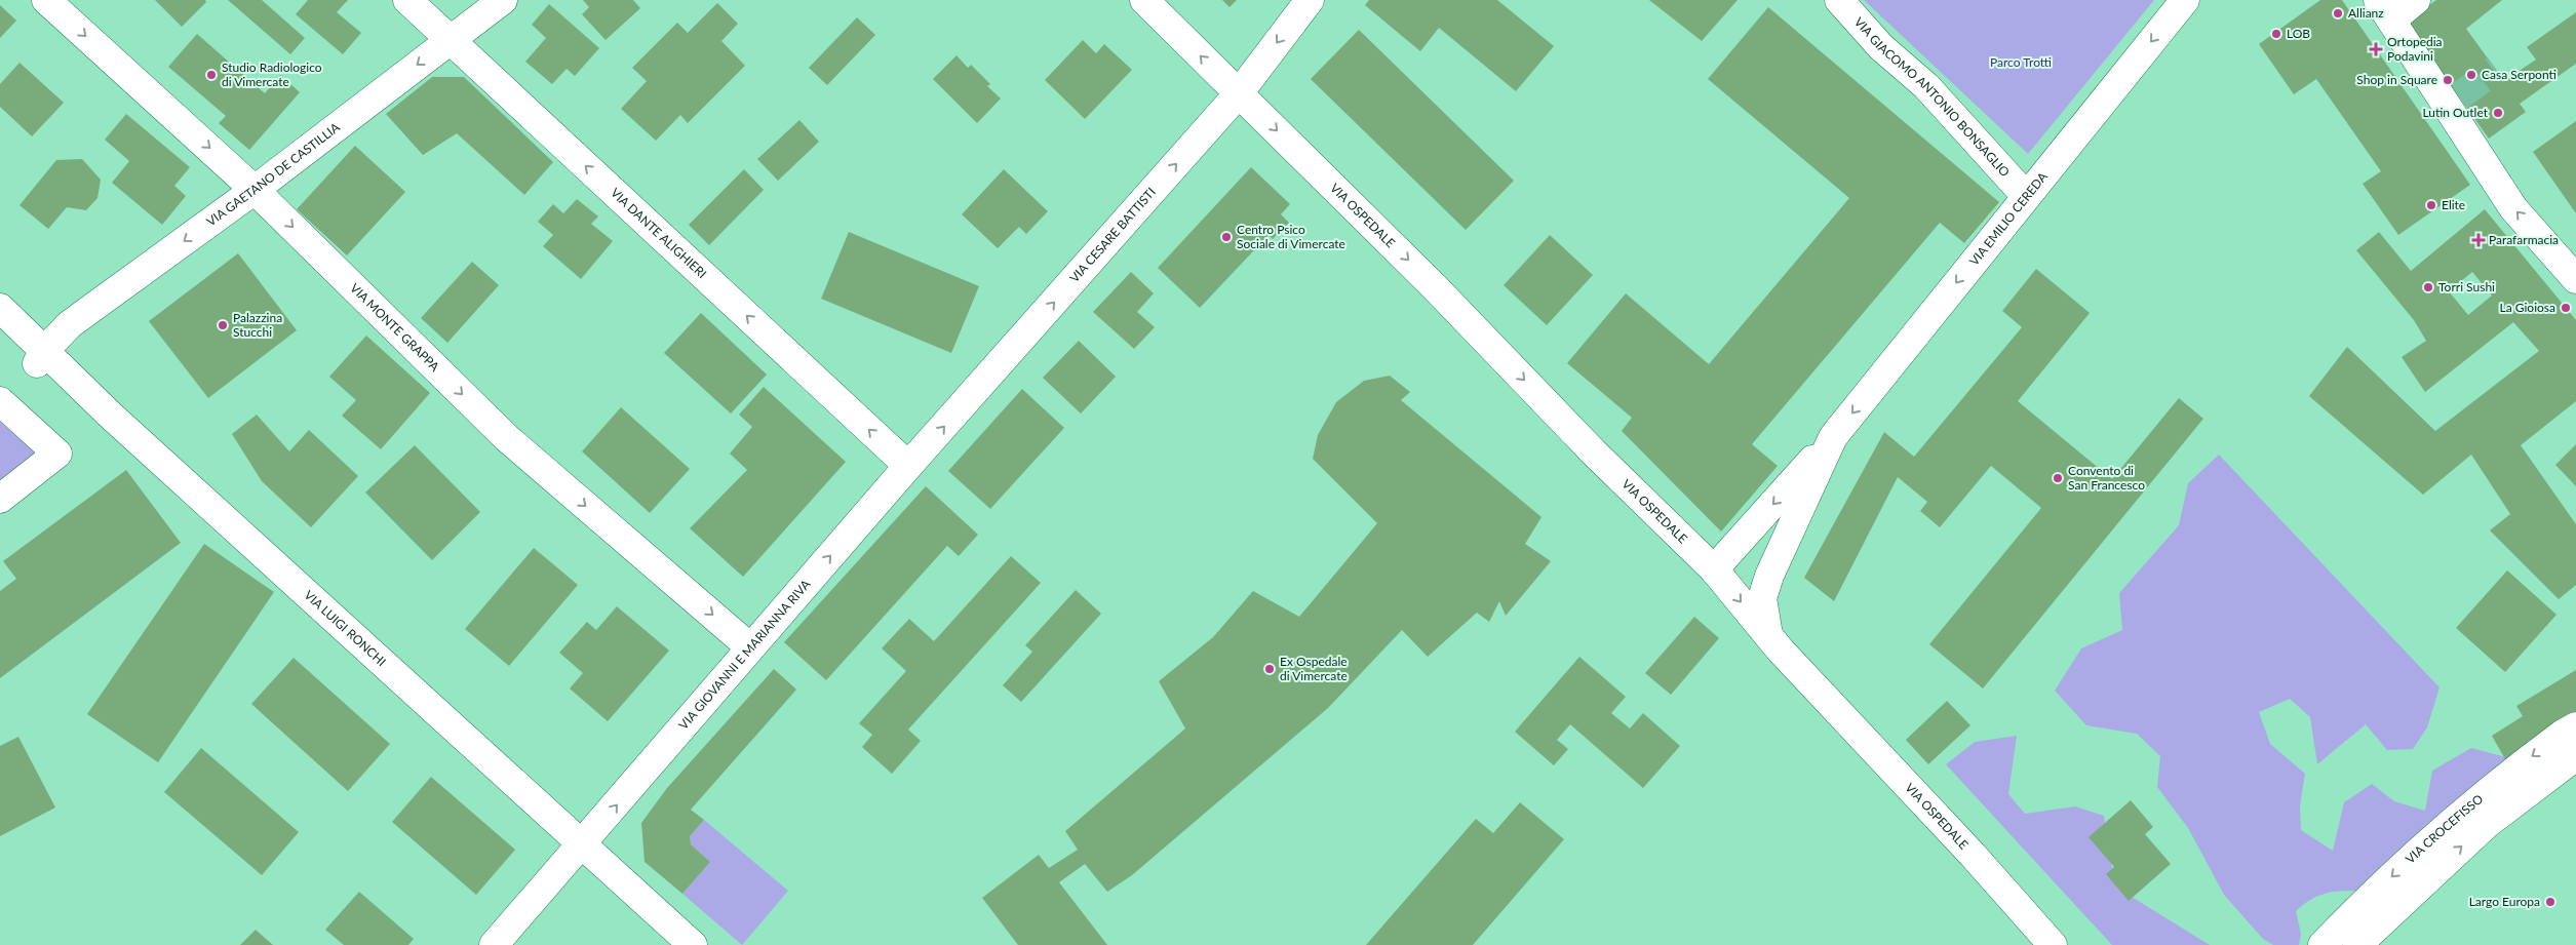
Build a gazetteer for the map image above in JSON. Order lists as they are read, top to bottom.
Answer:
{
  "streets": {
    "street": [
      "VIA GIACOMO ANTONIO BONSAGLIO",
      "VIA GAETANO DE CASTILLIA",
      "VIA OSPEDALE",
      "VIA EMILIO CEREDA",
      "VIA DANTE ALIGHIERI",
      "VIA CESARE BATTISTI",
      "VIA MONTE GRAPPA",
      "VIA LUIGI RONCHI",
      "VIA GIOVANNI E MARIANNA RIVA",
      "VIA CROCEFISSO"
    ]
  },
  "crossings": [
    ["VIA GIACOMO ANTONIO BONSAGLIO", "VIA EMILIO CEREDA"],
    ["VIA GAETANO DE CASTILLIA", "VIA DANTE ALIGHIERI"],
    ["VIA GAETANO DE CASTILLIA", "VIA MONTE GRAPPA"],
    ["VIA GAETANO DE CASTILLIA", "VIA LUIGI RONCHI"],
    ["VIA OSPEDALE", "VIA EMILIO CEREDA"],
    ["VIA OSPEDALE", "VIA CESARE BATTISTI"],
    ["VIA DANTE ALIGHIERI", "VIA CESARE BATTISTI"],
    ["VIA DANTE ALIGHIERI", "VIA GIOVANNI E MARIANNA RIVA"],
    ["VIA CESARE BATTISTI", "VIA GIOVANNI E MARIANNA RIVA"],
    ["VIA MONTE GRAPPA", "VIA GIOVANNI E MARIANNA RIVA"],
    ["VIA LUIGI RONCHI", "VIA GIOVANNI E MARIANNA RIVA"]
  ],
  "one_way": [
    "VIA GAETANO DE CASTILLIA",
    "VIA EMILIO CEREDA",
    "VIA DANTE ALIGHIERI",
    "VIA MONTE GRAPPA",
    "VIA GIOVANNI E MARIANNA RIVA"
  ],
  "parks": ["Parco Trotti"],
  "places": {
    "other": [
      "Allianz",
      "LOB",
      "Studio Radiologico di Vimercate",
      "Casa Serponti",
      "Shop in Square",
      "Lutin Outlet",
      "Elite",
      "Centro Psico Sociale di Vimercate",
      "Torri Sushi",
      "La Gioiosa",
      "Palazzina Stucchi",
      "Convento di San Francesco",
      "Ex Ospedale di Vimercate",
      "Largo Europa"
    ],
    "health": ["Ortopedia Podavini", "Parafarmacia"]
  }
}
